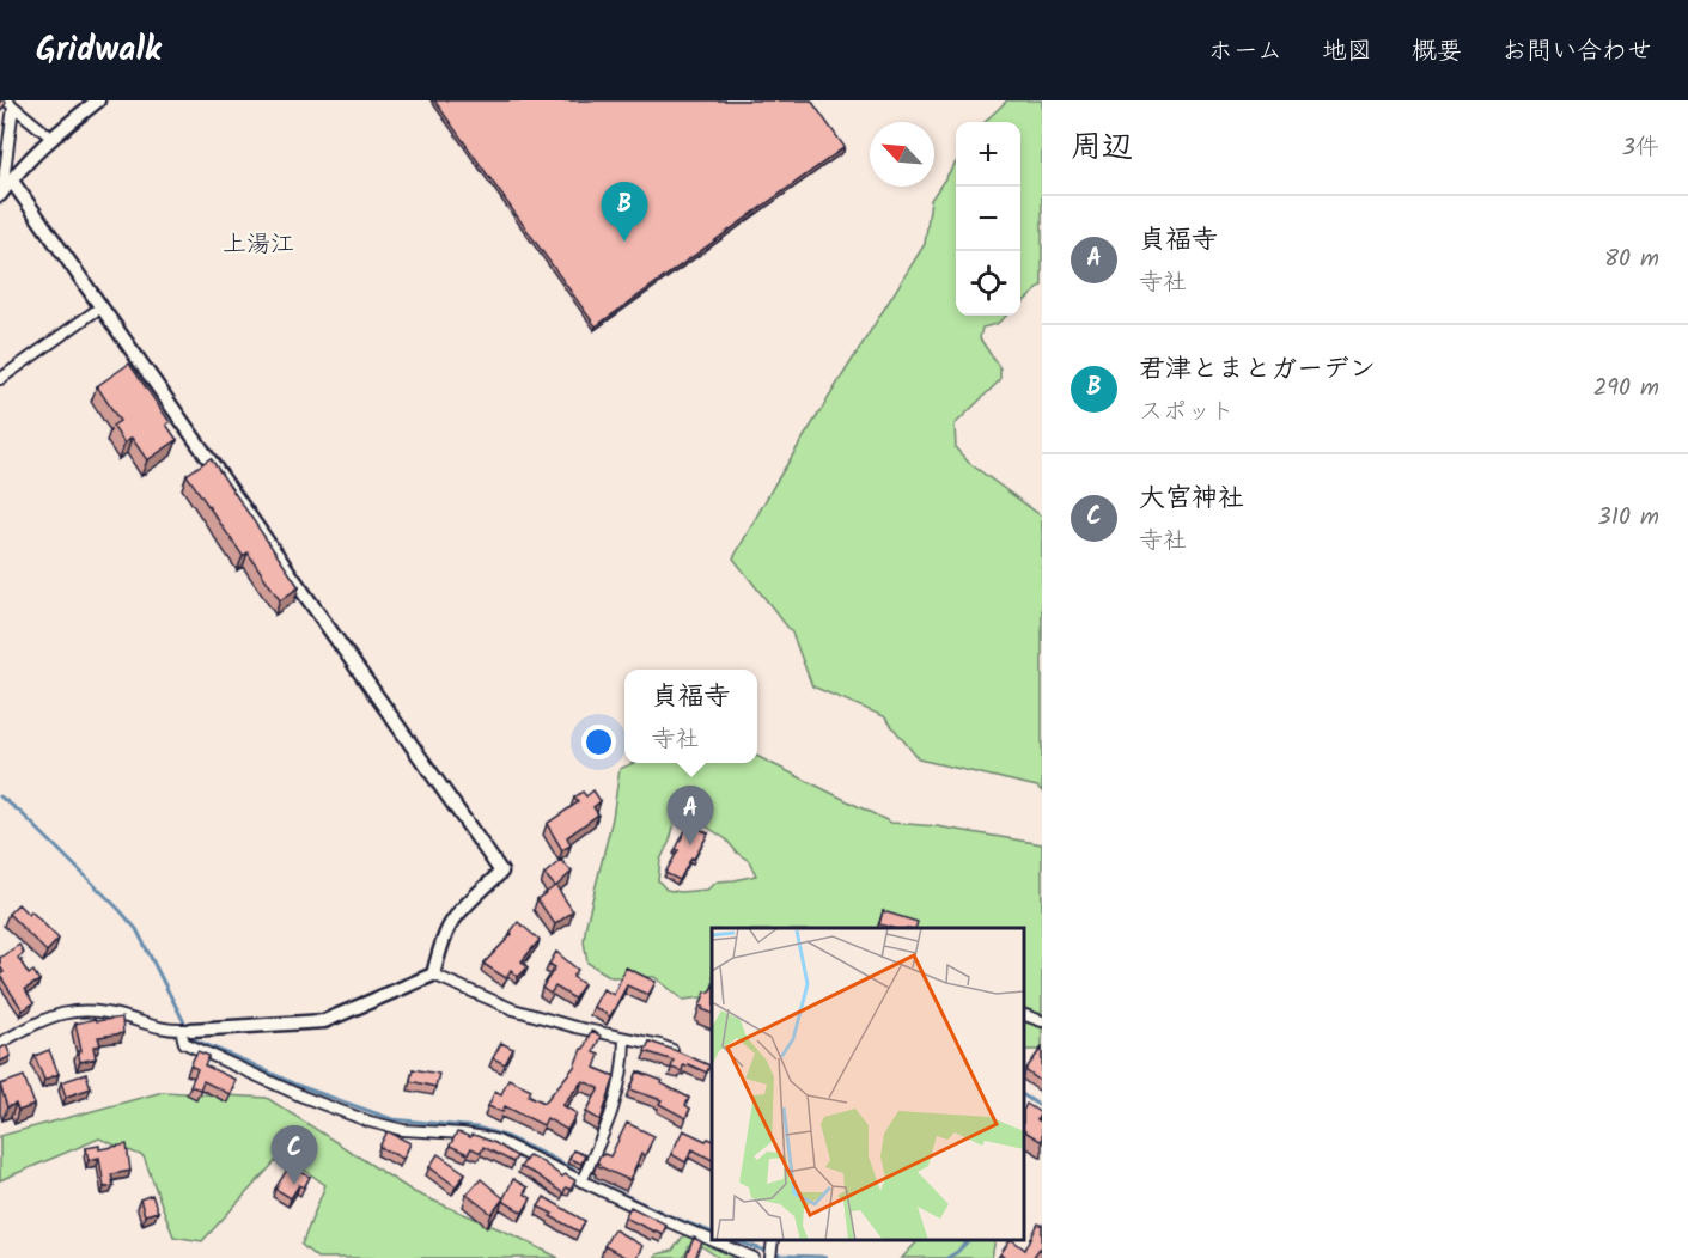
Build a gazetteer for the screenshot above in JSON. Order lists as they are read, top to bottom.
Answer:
{
  "districts": ["上湯江"],
  "north": "top left",
  "page": {
    "header": "Gridwalk",
    "nav": [
      "ホーム",
      "地図",
      "概要",
      "お問い合わせ"
    ],
    "heading": ["周辺", "3件"],
    "map_buttons": ["+", "−"],
    "pins": ["B", "A", "C"],
    "list": [
      {
        "mark": "A",
        "name": "貞福寺",
        "note": "寺社",
        "value": "80 m"
      },
      {
        "mark": "B",
        "name": "君津とまとガーデン",
        "note": "スポット",
        "value": "290 m"
      },
      {
        "mark": "C",
        "name": "大宮神社",
        "note": "寺社",
        "value": "310 m"
      }
    ],
    "popup": ["貞福寺", "寺社"]
  }
}
